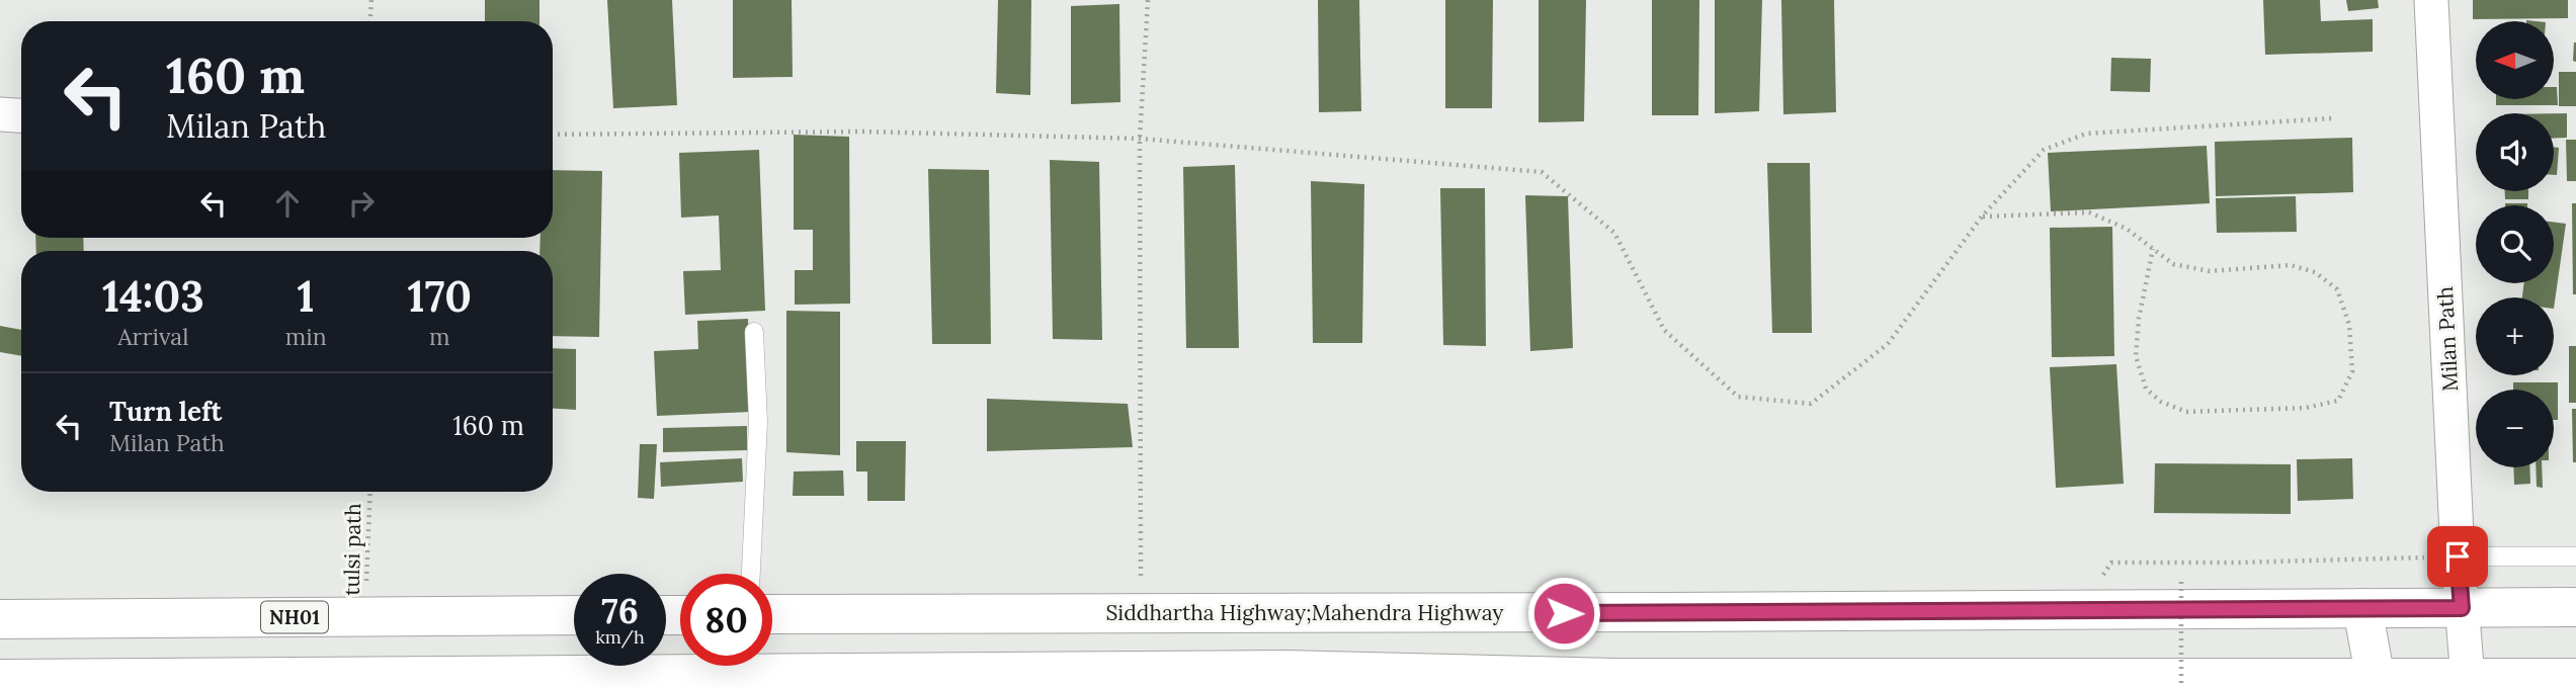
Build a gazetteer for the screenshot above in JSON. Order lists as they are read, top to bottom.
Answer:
{
  "streets": {
    "main road": ["Siddhartha Highway;Mahendra Highway", "NH01"],
    "street": ["Milan Path"],
    "path": ["tulsi path"]
  },
  "crossings": [
    ["Milan Path", "Siddhartha Highway;Mahendra Highway"],
    ["tulsi path", "NH01"]
  ],
  "north": "left",
  "page": {
    "map_buttons": ["+", "−"],
    "turn": ["160 m", "Milan Path"],
    "eta": [
      "14:03",
      "Arrival",
      "1",
      "min",
      "170",
      "m"
    ],
    "list": [
      {
        "name": "Turn left",
        "note": "Milan Path",
        "value": "160 m"
      }
    ],
    "speed": "76 km/h",
    "limit": "80"
  }
}
